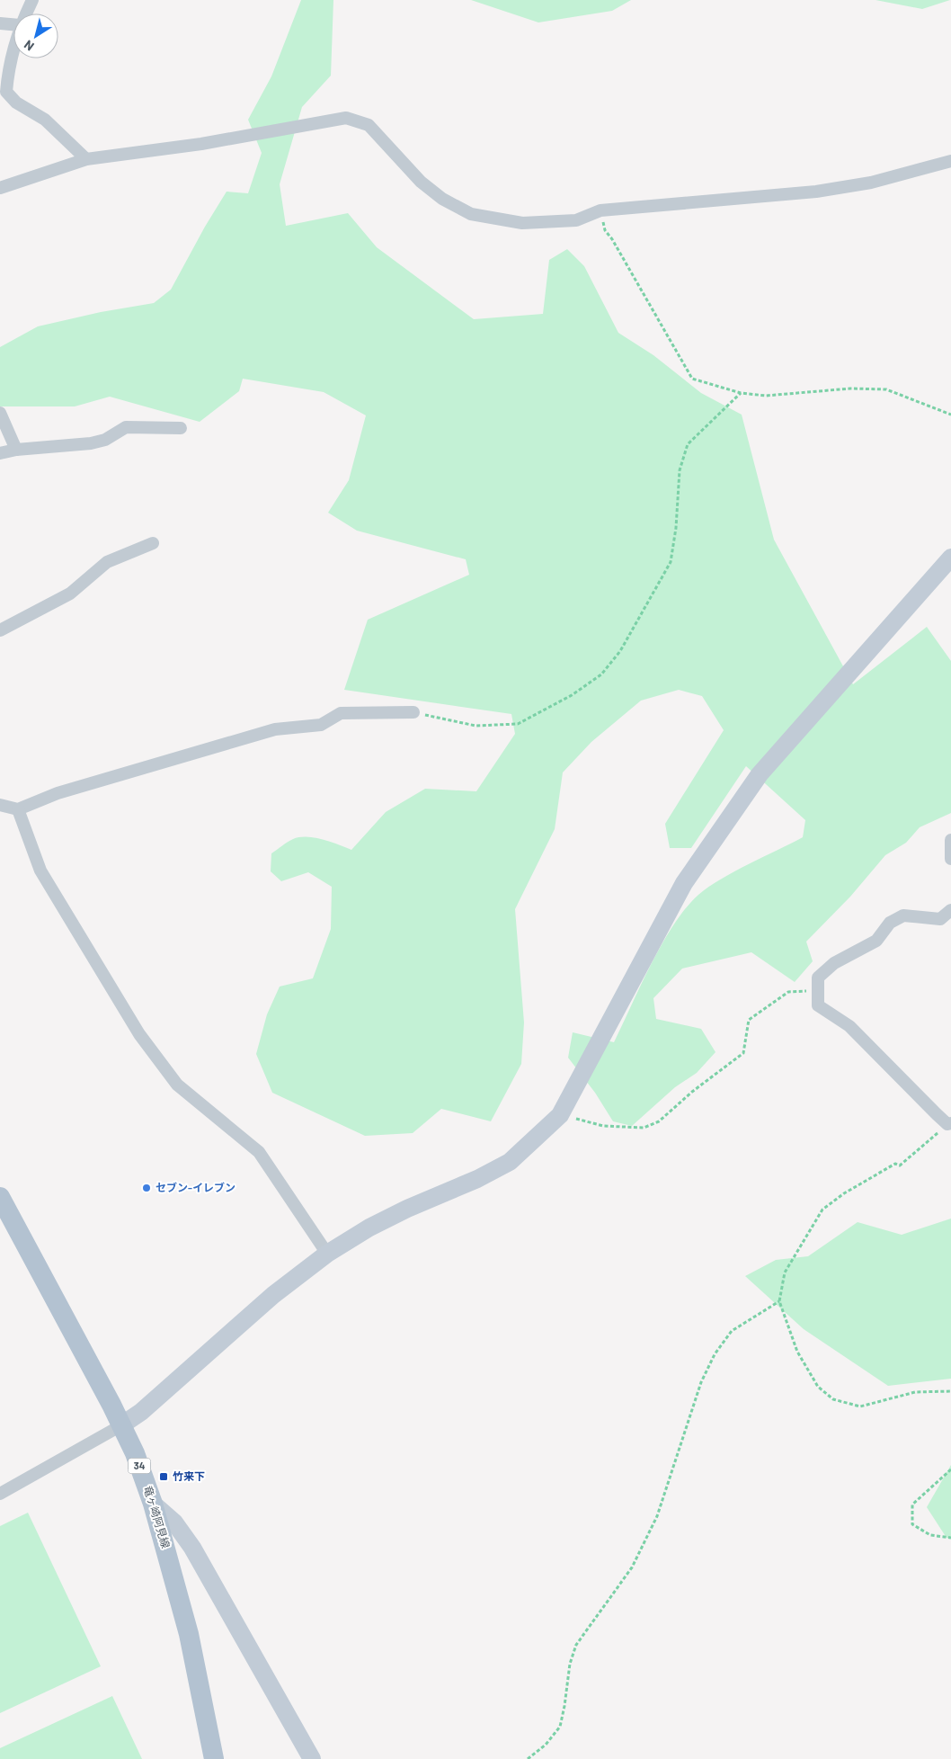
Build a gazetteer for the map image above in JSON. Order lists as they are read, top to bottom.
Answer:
{
  "streets": {
    "main road": ["34", "竜ヶ崎阿見線"]
  },
  "places": {
    "other": ["セブン-イレブン"],
    "transit": ["竹来下"]
  },
  "north": "bottom left"
}
